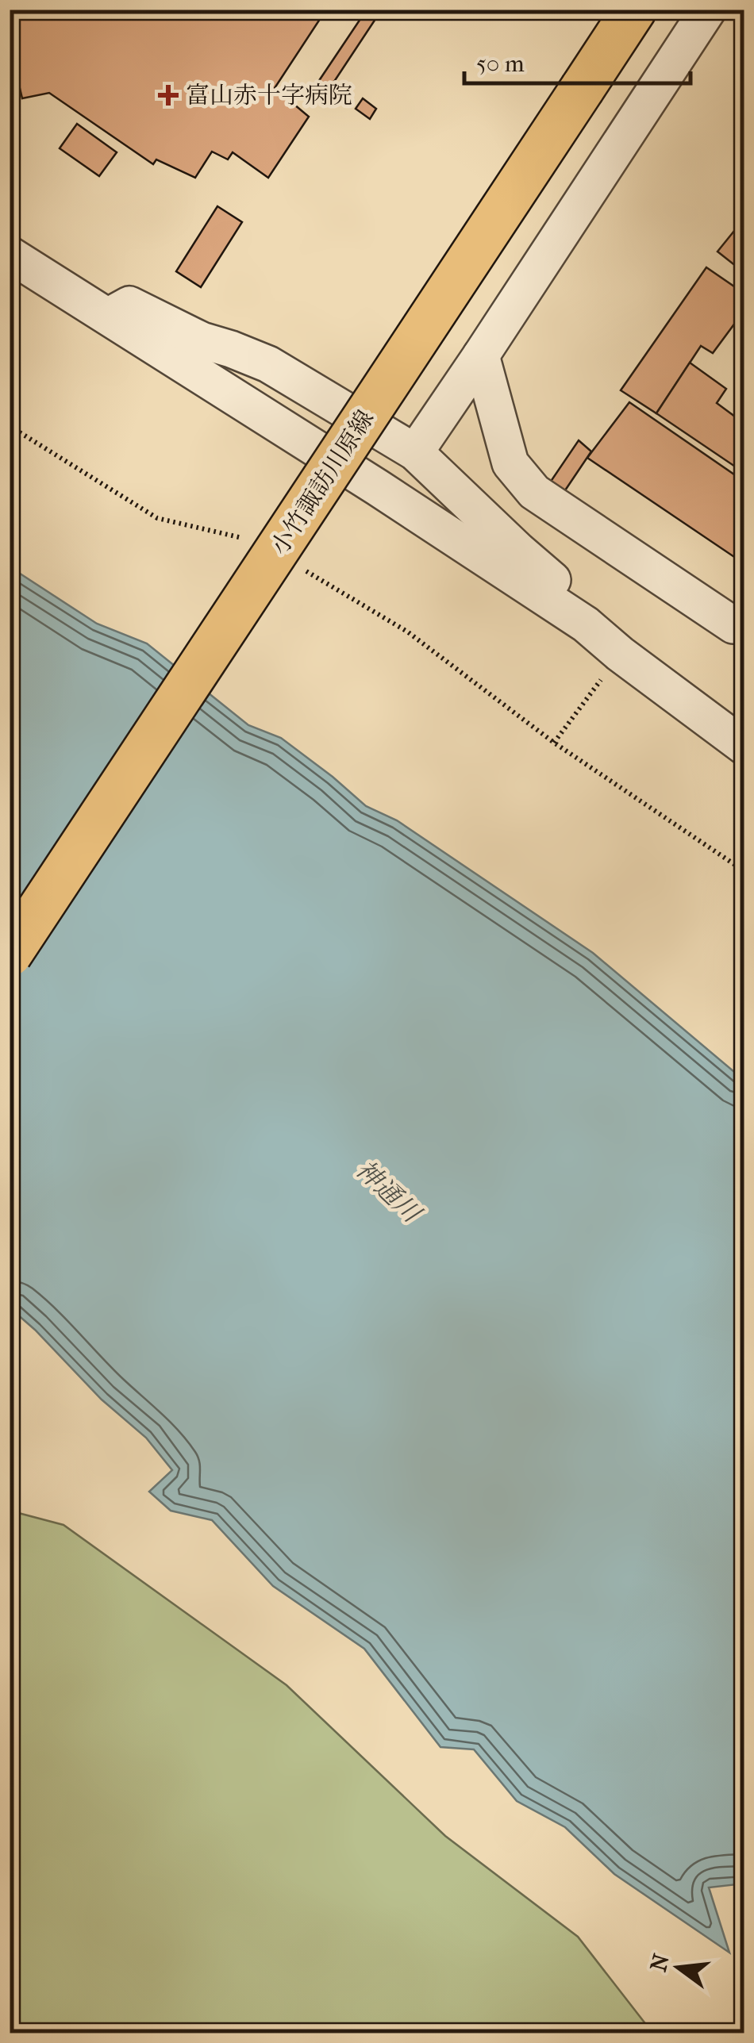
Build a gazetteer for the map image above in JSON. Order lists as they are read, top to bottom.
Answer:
{
  "streets": {
    "main road": ["小竹諏訪川原線"]
  },
  "water": ["神通川"],
  "places": {
    "health": ["富山赤十字病院"]
  },
  "scale_bar": "50 m",
  "north": "left"
}
